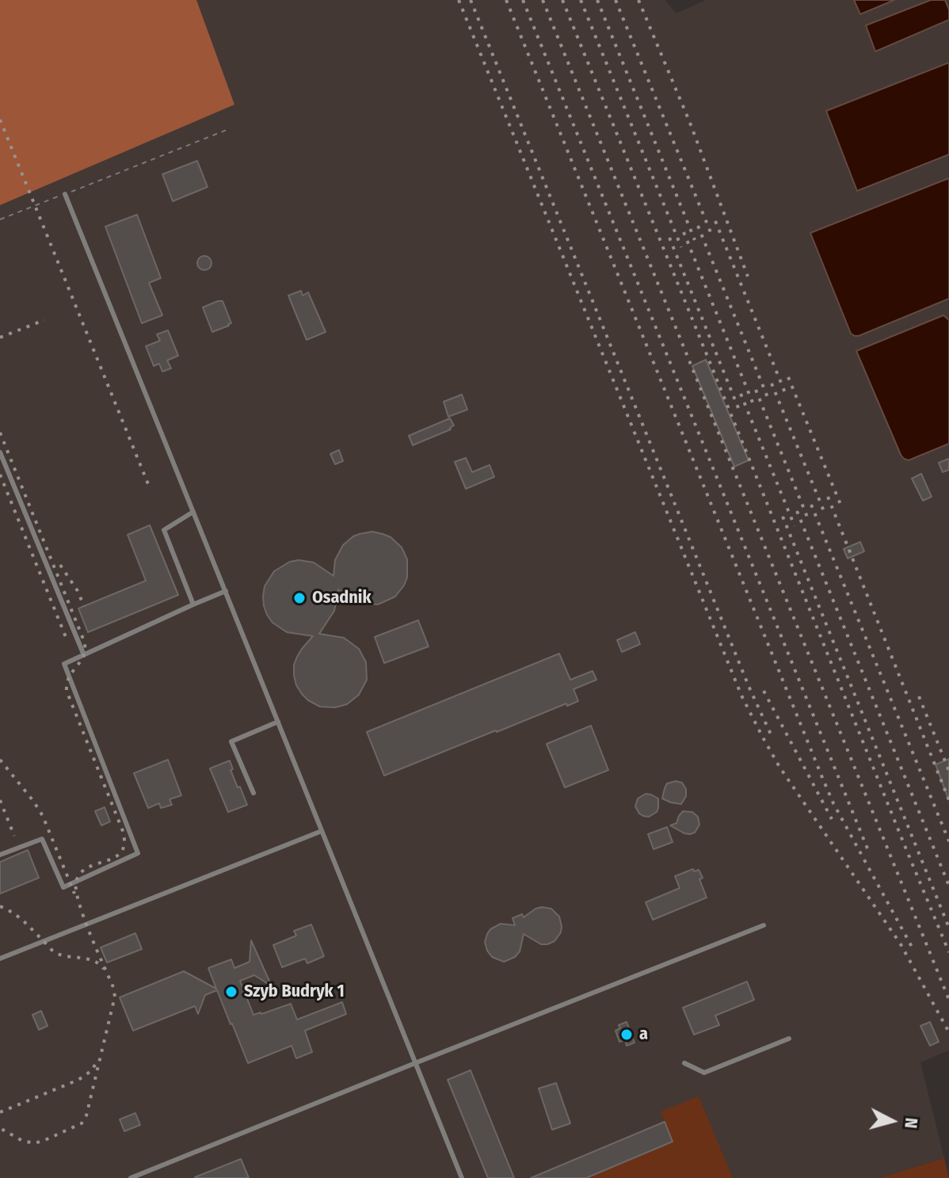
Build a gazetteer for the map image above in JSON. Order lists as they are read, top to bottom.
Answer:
{
  "places": ["Osadnik", "Szyb Budryk 1", "a"],
  "north": "right"
}
